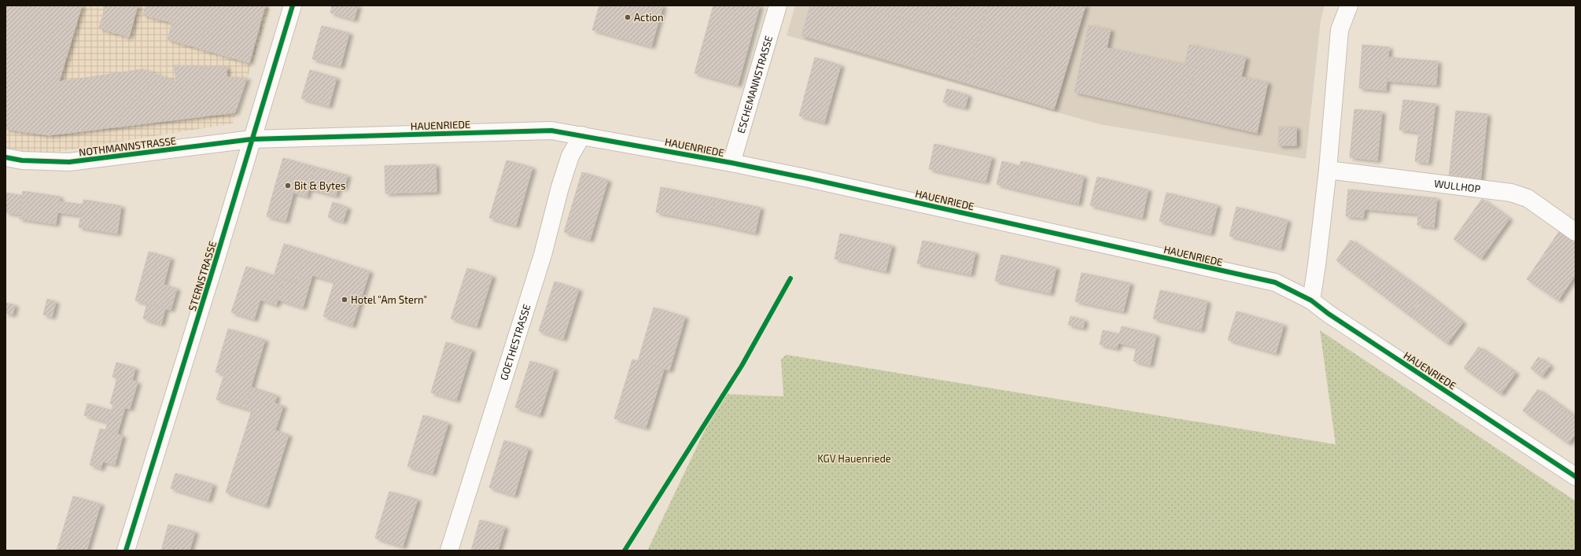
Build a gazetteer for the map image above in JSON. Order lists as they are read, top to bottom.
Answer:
{
  "streets": {
    "street": [
      "ESCHEMANNSTRASSE",
      "HAUENRIEDE",
      "NOTHMANNSTRASSE",
      "WULLHOP",
      "STERNSTRASSE",
      "GOETHESTRASSE"
    ]
  },
  "crossings": [
    ["ESCHEMANNSTRASSE", "HAUENRIEDE"],
    ["HAUENRIEDE", "NOTHMANNSTRASSE"],
    ["HAUENRIEDE", "STERNSTRASSE"],
    ["HAUENRIEDE", "GOETHESTRASSE"],
    ["NOTHMANNSTRASSE", "STERNSTRASSE"]
  ],
  "parks": ["KGV Hauenriede"],
  "places": ["Action", "Bit & Bytes", "Hotel \"Am Stern\""]
}
